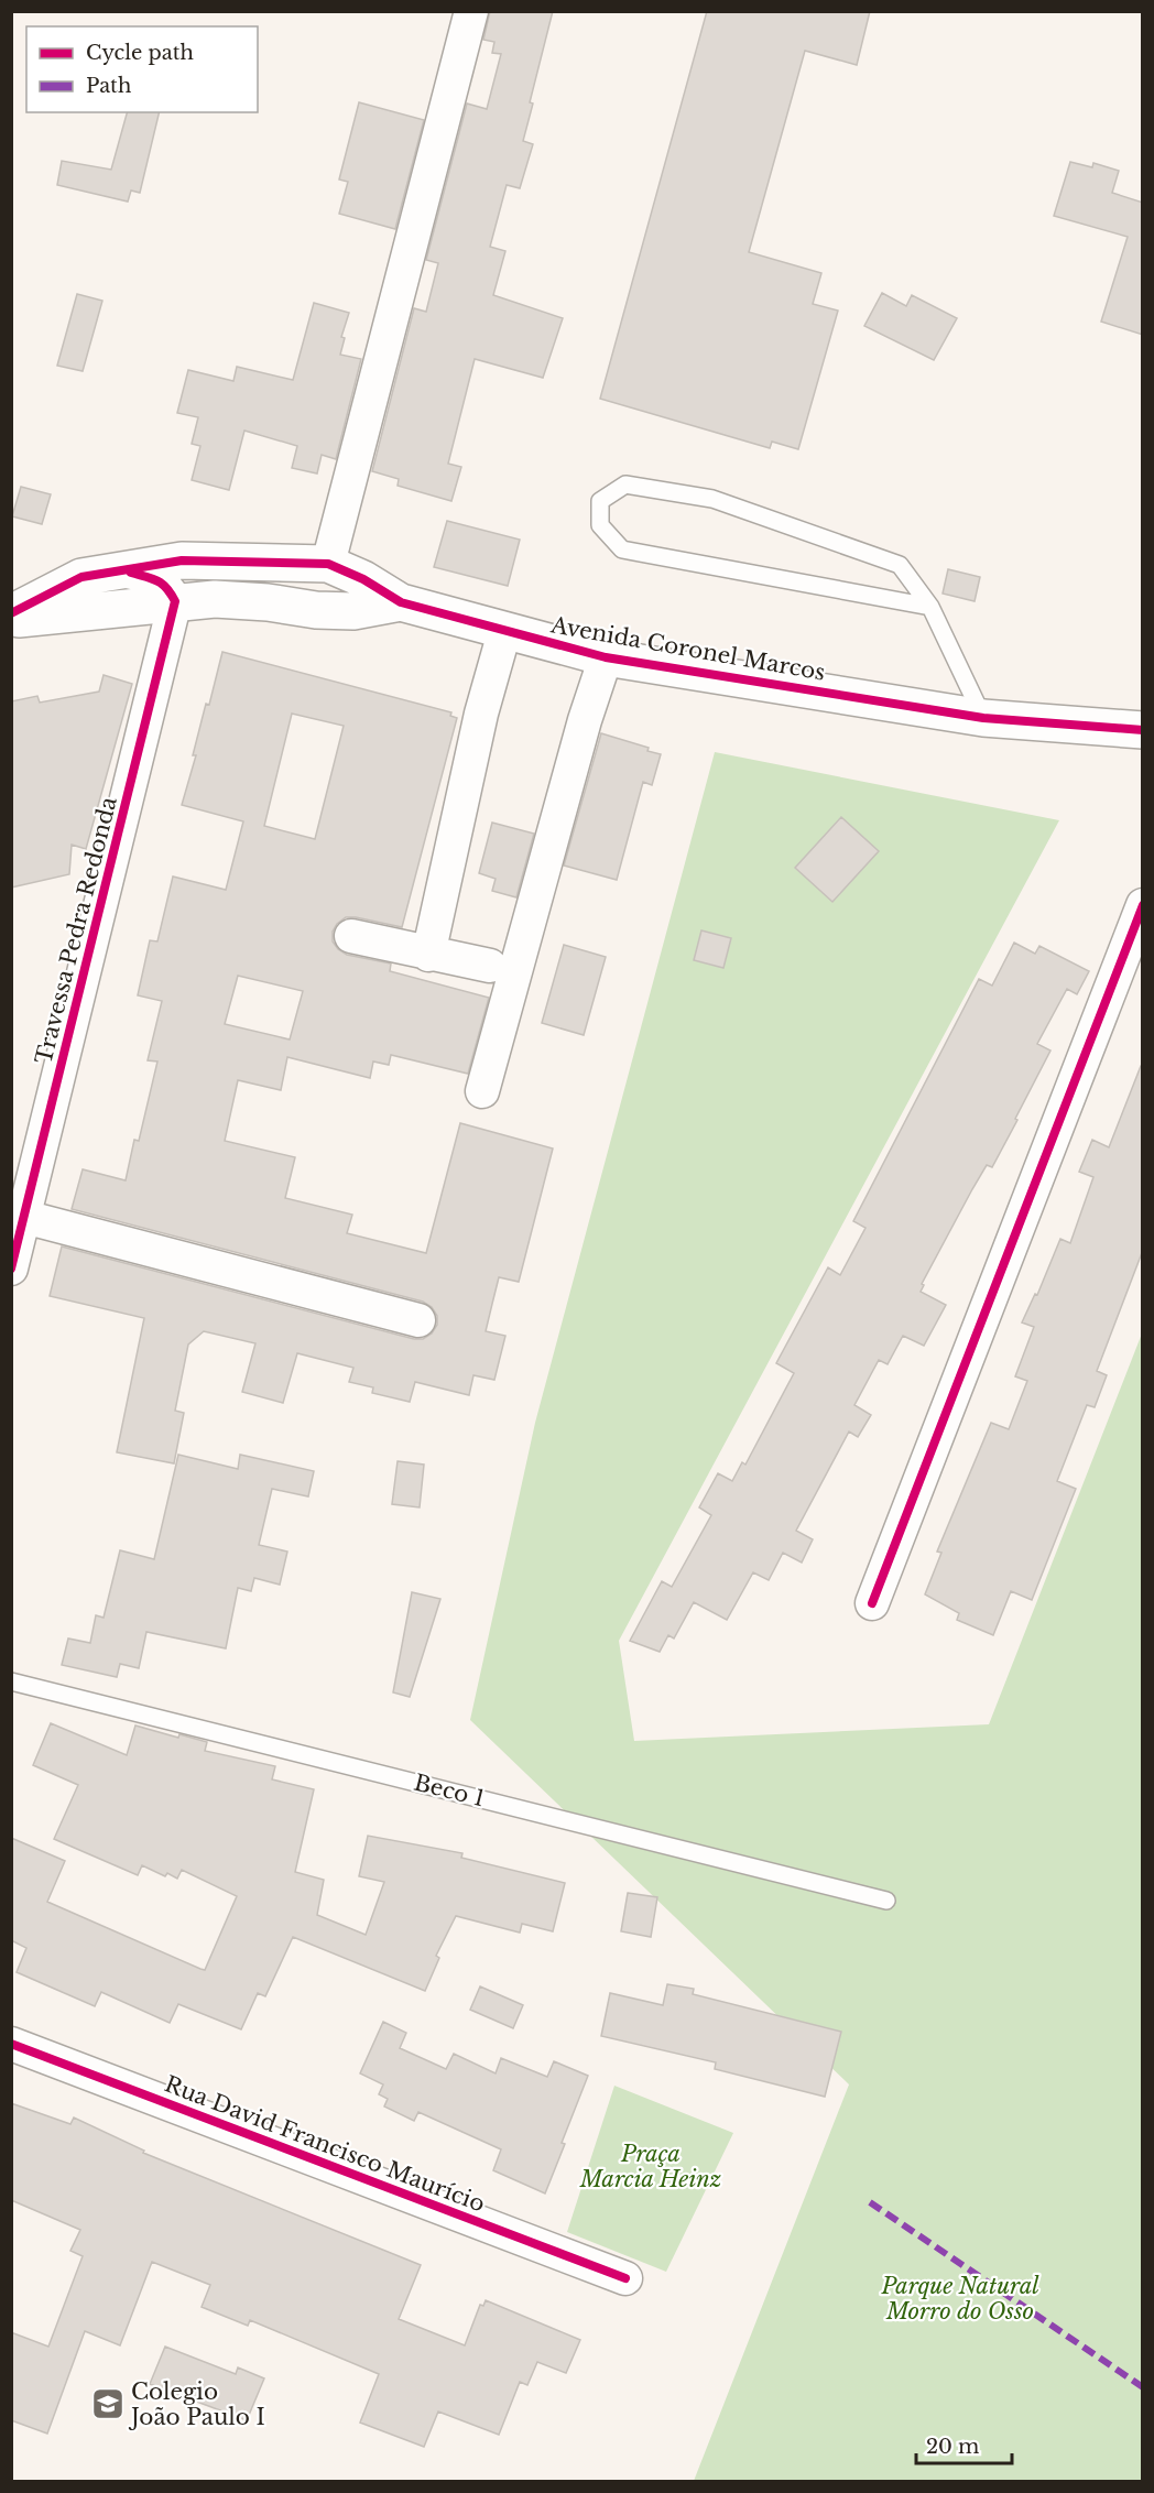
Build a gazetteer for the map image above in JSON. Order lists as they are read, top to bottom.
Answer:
{
  "streets": {
    "main road": ["Avenida Coronel Marcos"],
    "street": ["Travessa Pedra Redonda", "Rua David Francisco Maurício"],
    "lane": ["Beco 1"]
  },
  "crossings": [
    ["Avenida Coronel Marcos", "Travessa Pedra Redonda"]
  ],
  "parks": ["Praça Marcia Heinz", "Parque Natural Morro do Osso"],
  "places": {
    "school or university": ["Colegio João Paulo I"]
  },
  "legend": ["Cycle path", "Path"],
  "scale_bar": "20 m"
}
